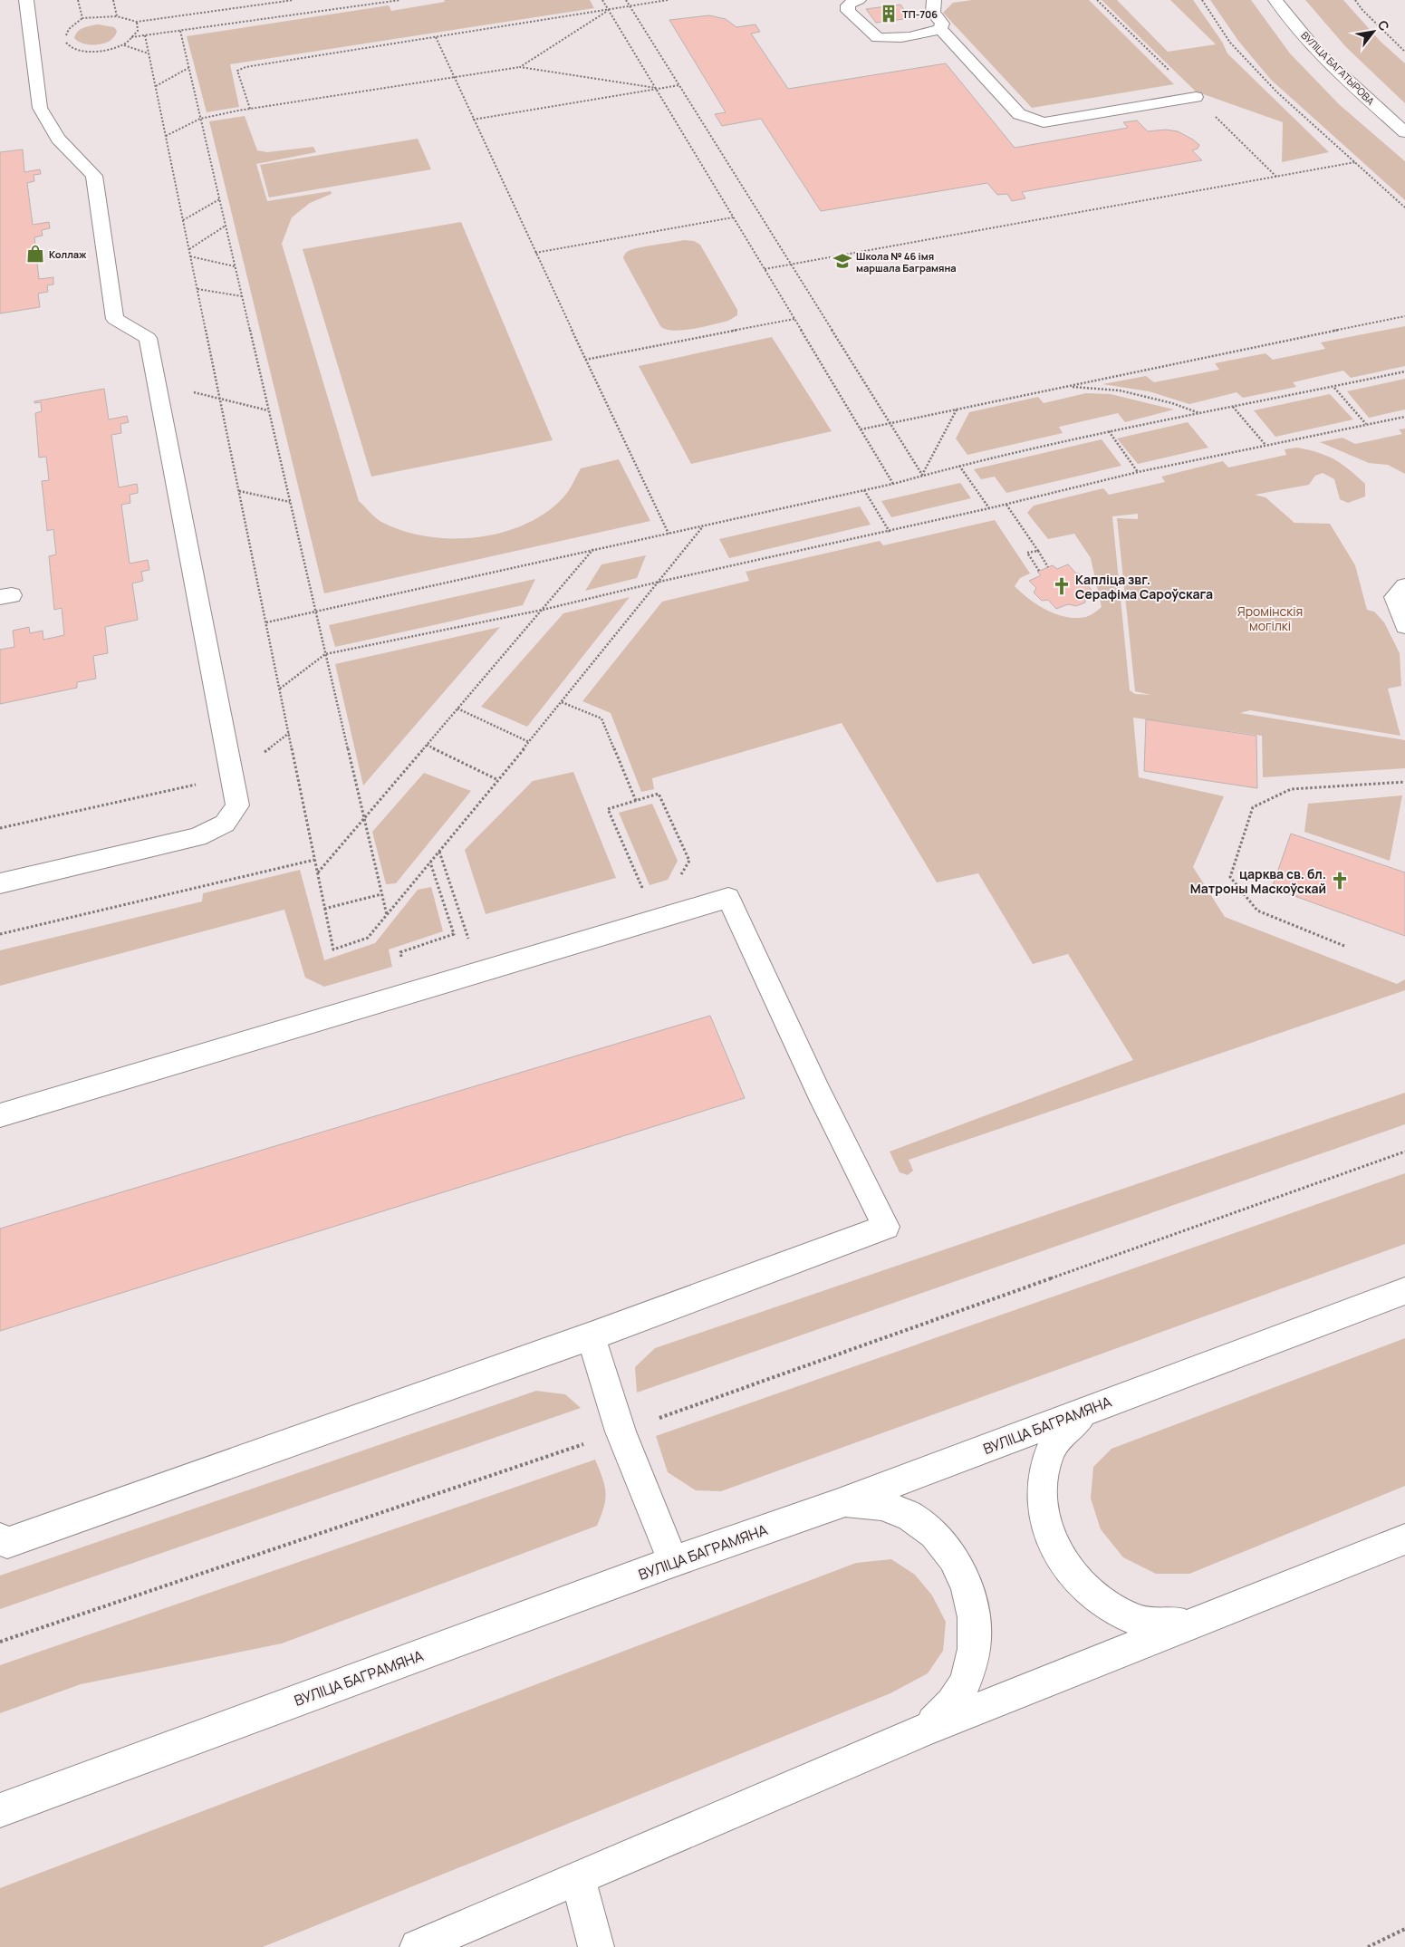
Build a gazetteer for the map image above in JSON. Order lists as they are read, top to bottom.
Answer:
{
  "streets": {
    "street": ["ВУЛІЦА БАГАТЫРОВА", "ВУЛІЦА БАГРАМЯНА"]
  },
  "parks": ["Яромінскія могілкі"],
  "places": {
    "building": ["ТП-706"],
    "shop": ["Коллаж"],
    "school or university": ["Школа № 46 імя маршала Баграмяна"],
    "church": ["Капліца звг. Серафіма Сароўскага", "царква св. бл. Матроны Маскоўскай"]
  },
  "north": "top right"
}
